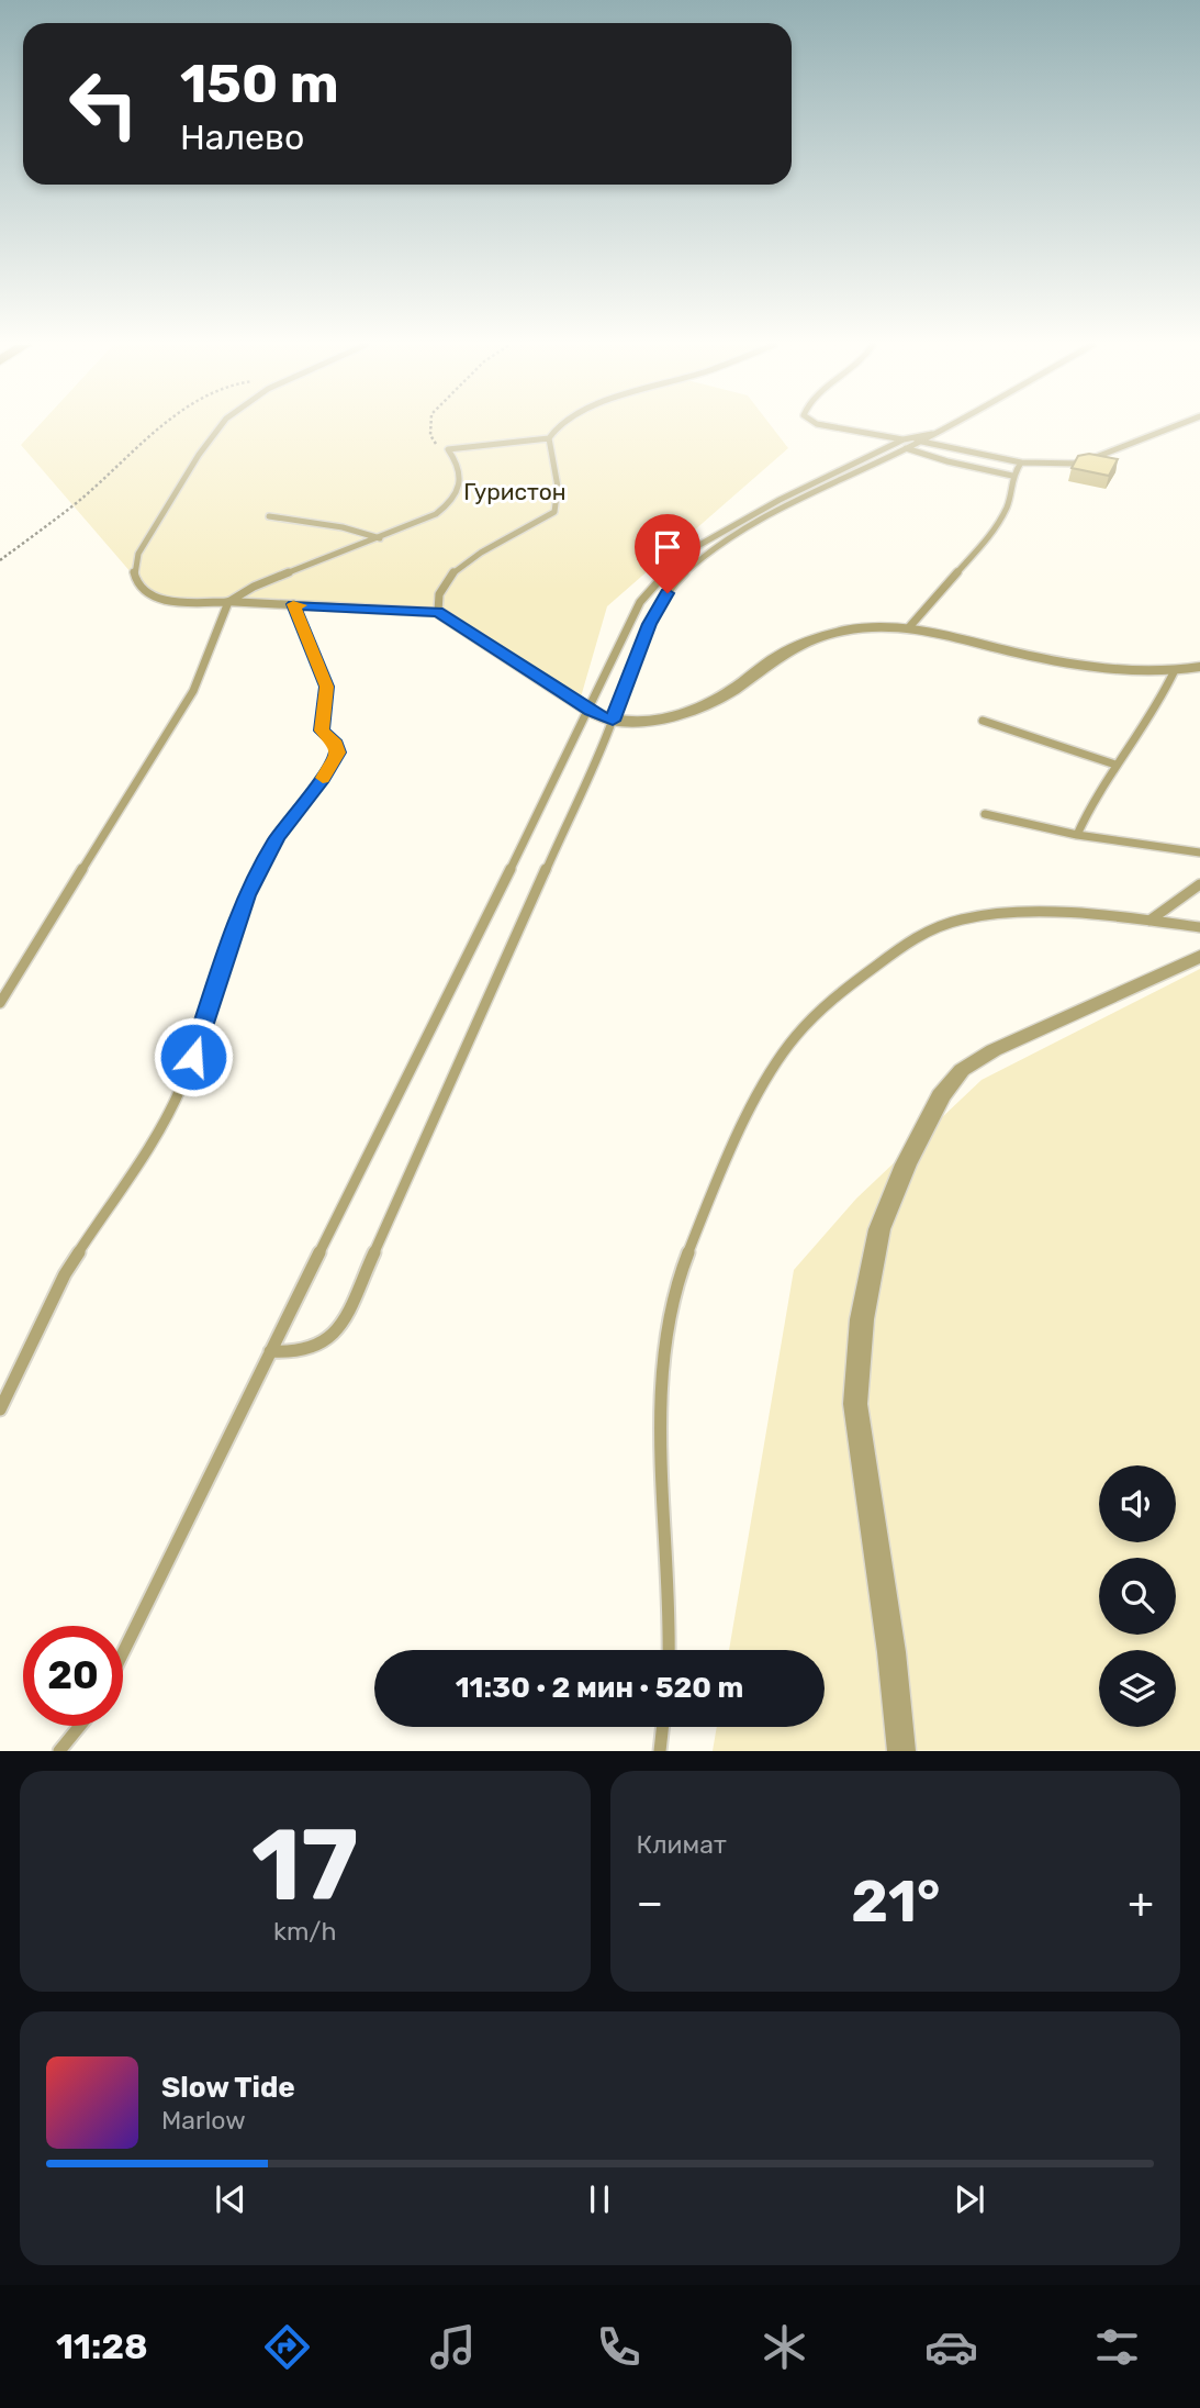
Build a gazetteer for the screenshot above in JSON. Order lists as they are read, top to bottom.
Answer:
{
  "parks": ["Гуристон"],
  "page": {
    "turn": ["150 m", "Налево"],
    "limit": "20",
    "trip": "11:30 · 2 мин · 520 m",
    "tile": [
      ["17", "km/h"],
      "Климат"
    ],
    "heat": ["−", "21°", "+"],
    "song": ["Slow Tide", "Marlow"],
    "tabs": "11:28"
  }
}
